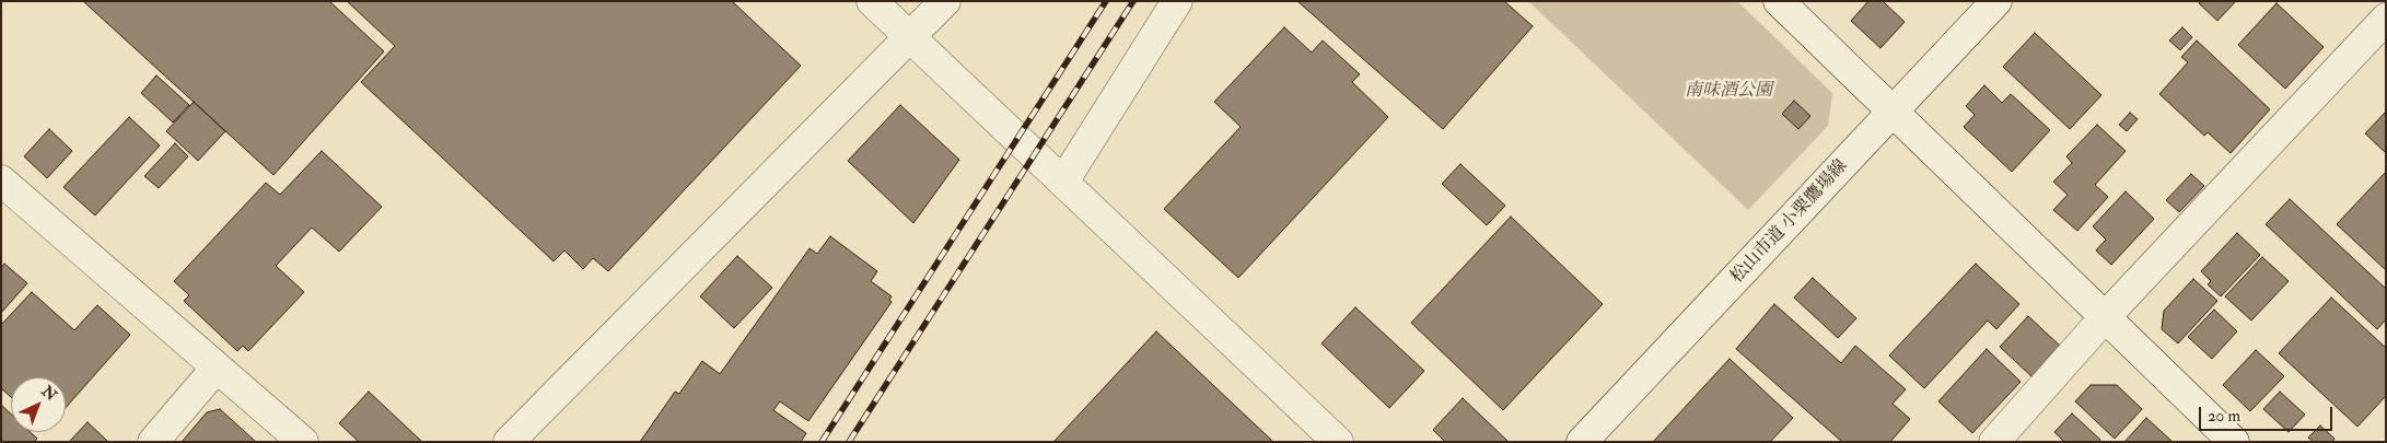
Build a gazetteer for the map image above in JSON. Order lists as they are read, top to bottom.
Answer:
{
  "streets": {
    "street": ["松山市道 小栗鷹場線"]
  },
  "parks": ["南味酒公園"],
  "scale_bar": "20 m",
  "north": "top right"
}
